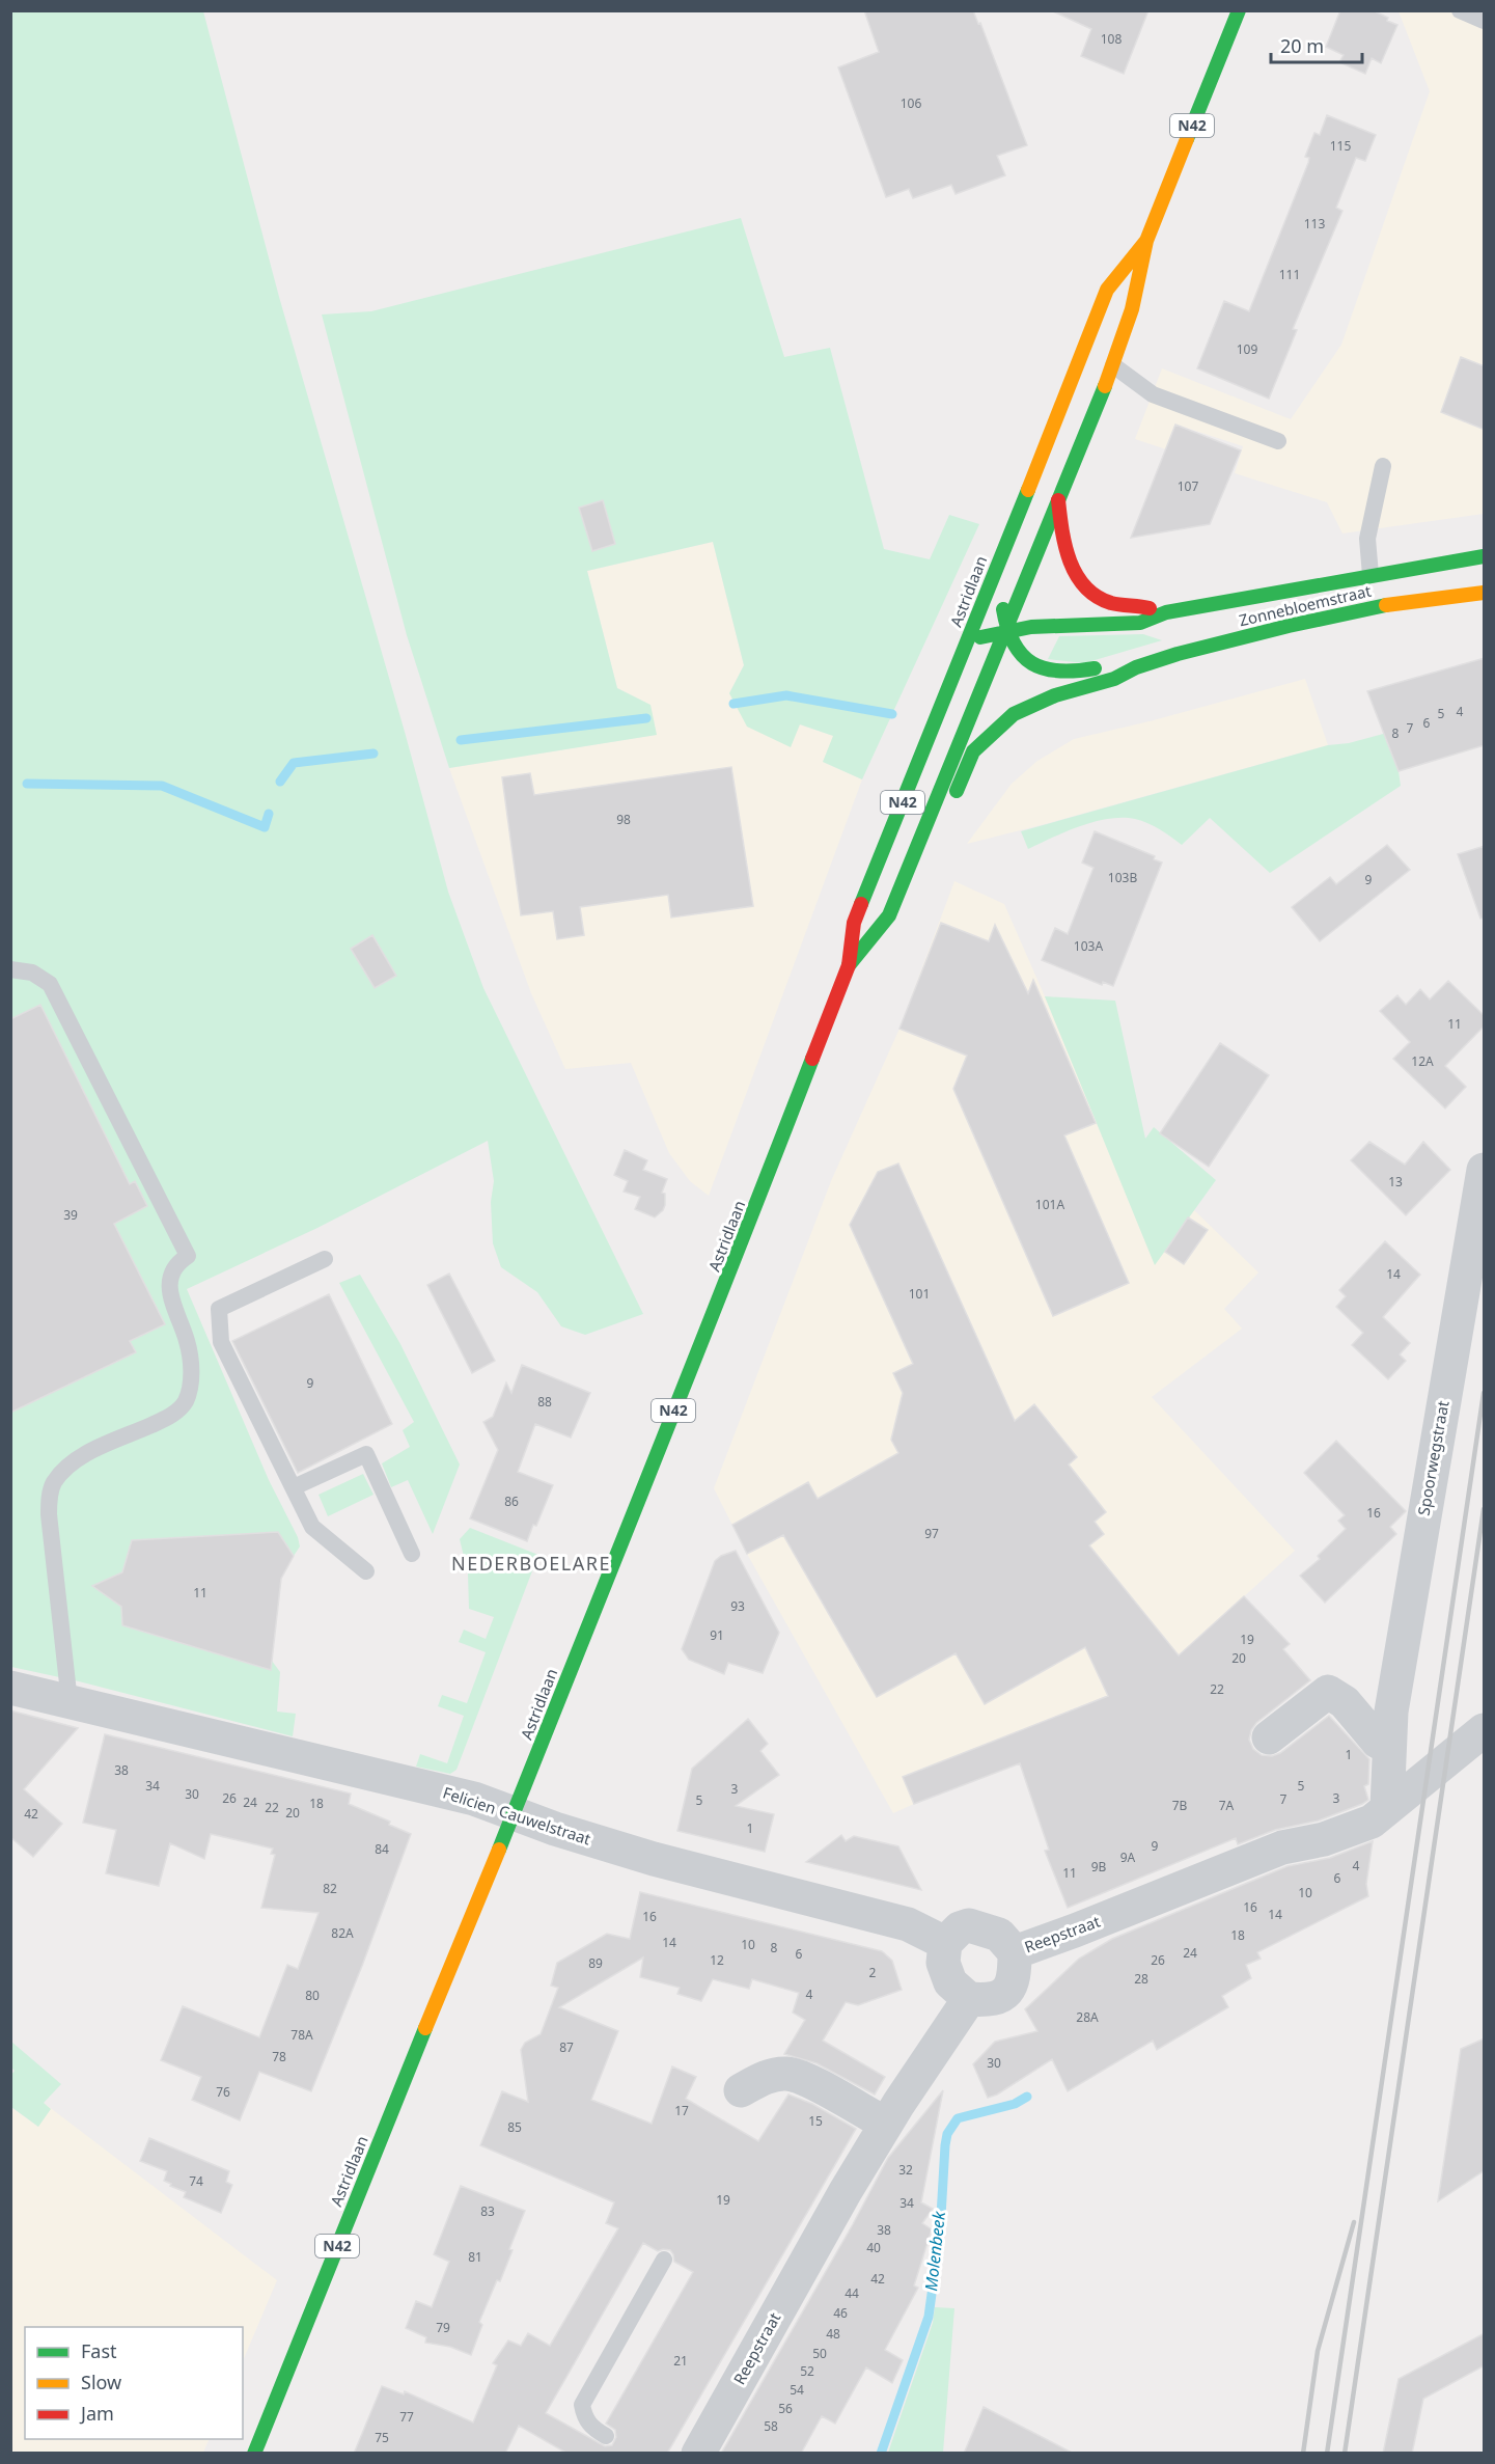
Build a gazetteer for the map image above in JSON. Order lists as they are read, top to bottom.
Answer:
{
  "streets": {
    "main road": ["N42", "Astridlaan", "Zonnebloemstraat"],
    "street": ["Spoorwegstraat", "Felicien Cauwelstraat", "Reepstraat"]
  },
  "crossings": [
    ["Astridlaan", "Felicien Cauwelstraat"],
    ["Spoorwegstraat", "Reepstraat"],
    ["Felicien Cauwelstraat", "Reepstraat"]
  ],
  "districts": ["NEDERBOELARE"],
  "water": ["Molenbeek"],
  "house_numbers": [
    "108",
    "106",
    "115",
    "113",
    "111",
    "109",
    "107",
    "4",
    "5",
    "6",
    "7",
    "8",
    "98",
    "103B",
    "9",
    "103A",
    "11",
    "12A",
    "13",
    "101A",
    "39",
    "14",
    "101",
    "9",
    "88",
    "86",
    "16",
    "97",
    "11",
    "93",
    "91",
    "19",
    "20",
    "22",
    "1",
    "38",
    "34",
    "5",
    "3",
    "30",
    "26",
    "3",
    "7",
    "5",
    "24",
    "18",
    "7B",
    "7A",
    "22",
    "20",
    "42",
    "1",
    "9",
    "84",
    "9A",
    "4",
    "9B",
    "11",
    "6",
    "82",
    "10",
    "16",
    "14",
    "16",
    "82A",
    "18",
    "14",
    "10",
    "8",
    "24",
    "6",
    "12",
    "26",
    "89",
    "2",
    "28",
    "4",
    "80",
    "28A",
    "78A",
    "87",
    "78",
    "30",
    "76",
    "17",
    "15",
    "85",
    "32",
    "74",
    "19",
    "34",
    "83",
    "38",
    "40",
    "81",
    "42",
    "44",
    "46",
    "79",
    "48",
    "50",
    "21",
    "52",
    "54",
    "56",
    "77",
    "58",
    "75"
  ],
  "legend": ["Fast", "Slow", "Jam"],
  "scale_bar": "20 m"
}
